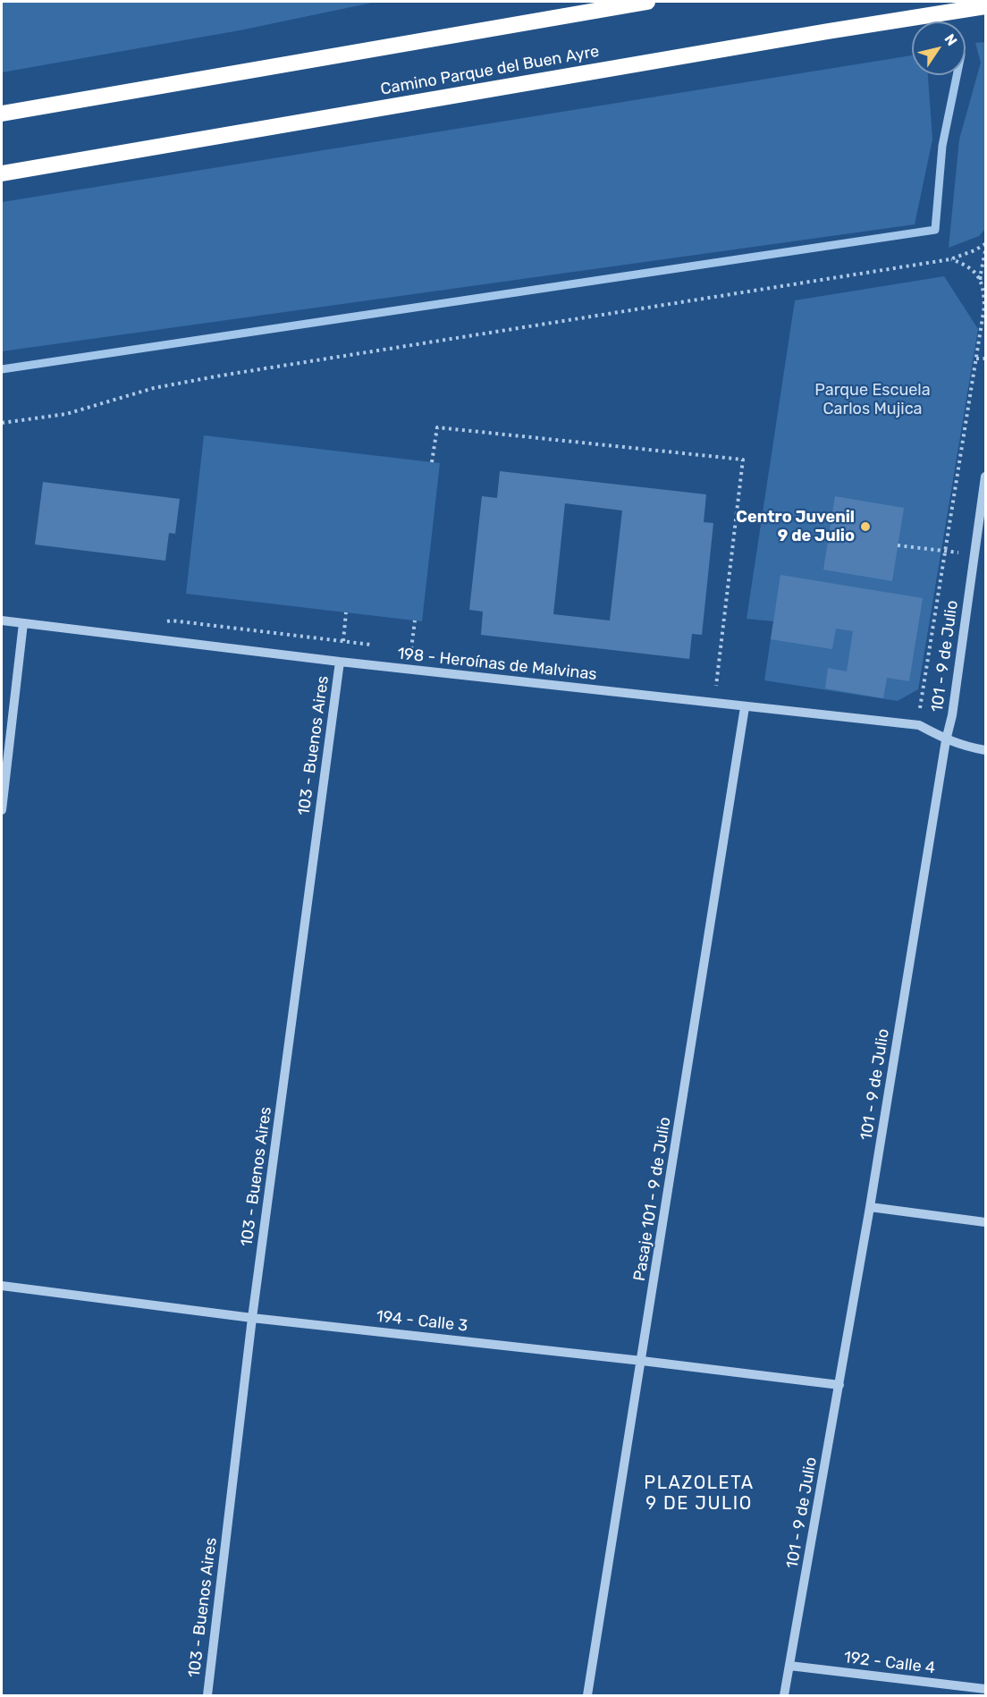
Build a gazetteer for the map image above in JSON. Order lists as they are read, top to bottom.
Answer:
{
  "streets": {
    "highway": ["Camino Parque del Buen Ayre"],
    "street": [
      "101 - 9 de Julio",
      "198 - Heroínas de Malvinas",
      "103 - Buenos Aires",
      "Pasaje 101 - 9 de Julio",
      "194 - Calle 3",
      "192 - Calle 4"
    ]
  },
  "crossings": [
    ["101 - 9 de Julio", "198 - Heroínas de Malvinas"],
    ["101 - 9 de Julio", "194 - Calle 3"],
    ["101 - 9 de Julio", "192 - Calle 4"],
    ["198 - Heroínas de Malvinas", "103 - Buenos Aires"],
    ["198 - Heroínas de Malvinas", "Pasaje 101 - 9 de Julio"],
    ["103 - Buenos Aires", "194 - Calle 3"],
    ["Pasaje 101 - 9 de Julio", "194 - Calle 3"]
  ],
  "districts": ["PLAZOLETA 9 DE JULIO"],
  "parks": ["Parque Escuela Carlos Mujica"],
  "places": ["Centro Juvenil 9 de Julio"],
  "north": "top right"
}
